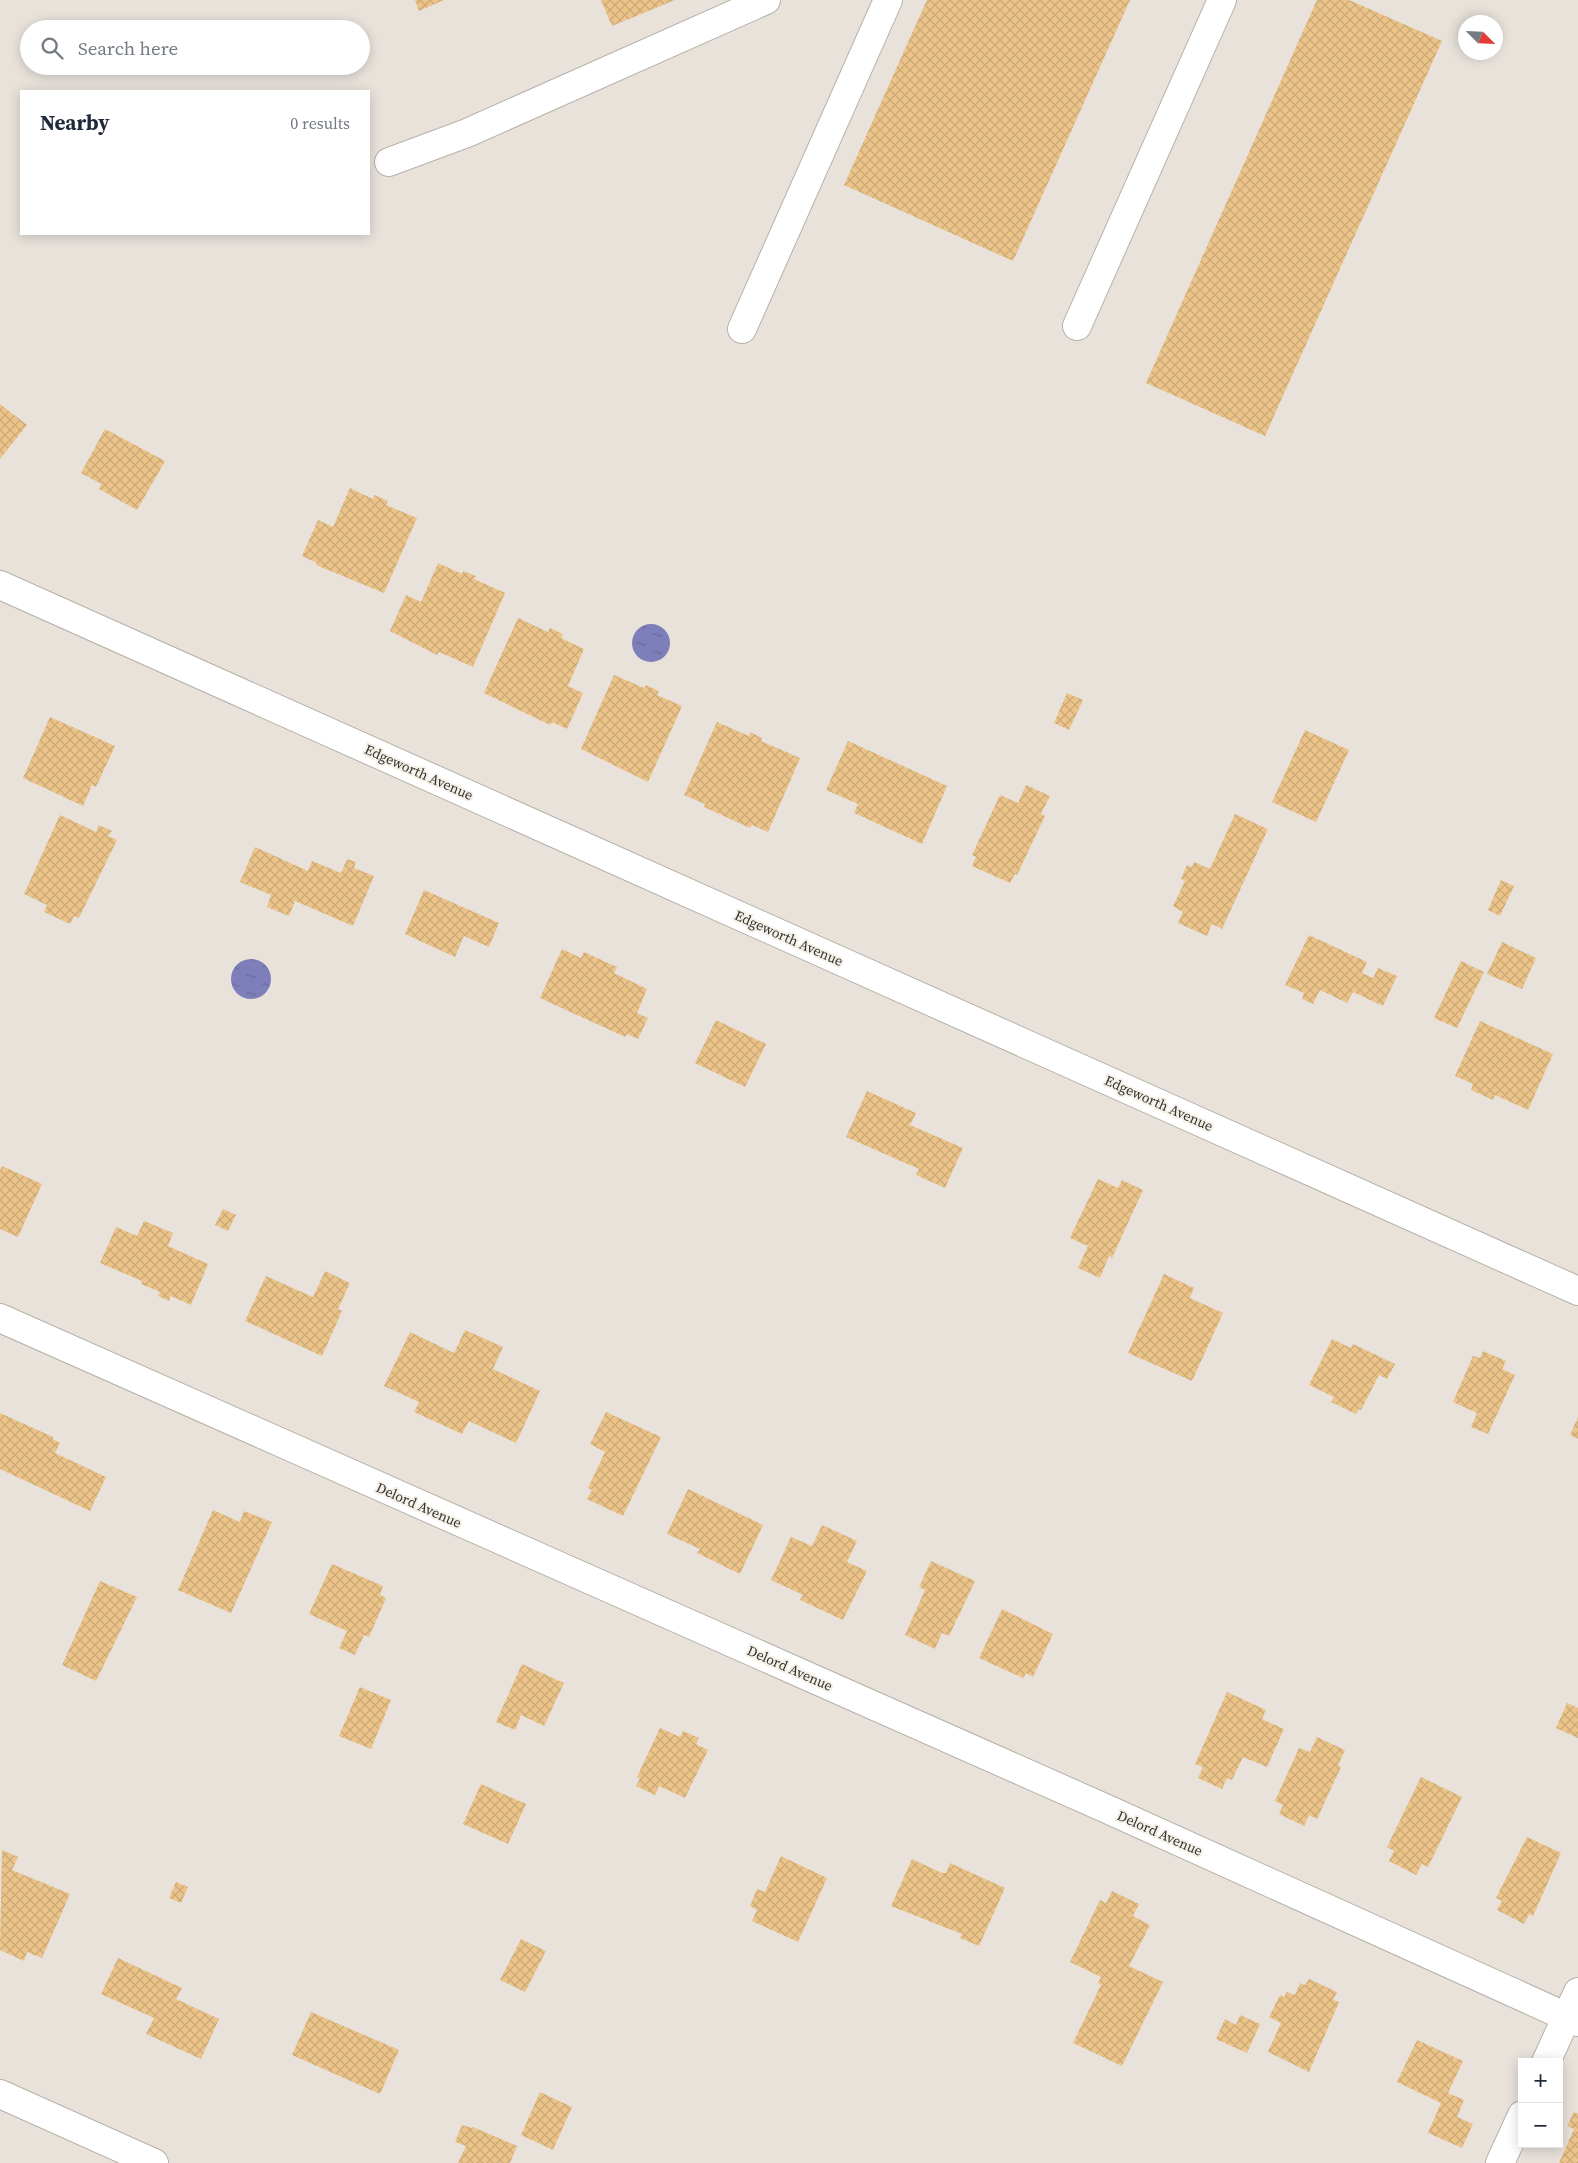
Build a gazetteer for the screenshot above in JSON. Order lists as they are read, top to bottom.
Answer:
{
  "streets": {
    "street": ["Edgeworth Avenue", "Delord Avenue"]
  },
  "north": "bottom right",
  "page": {
    "search": "Search here",
    "heading": ["Nearby", "0 results"],
    "map_buttons": ["+", "−"]
  }
}
